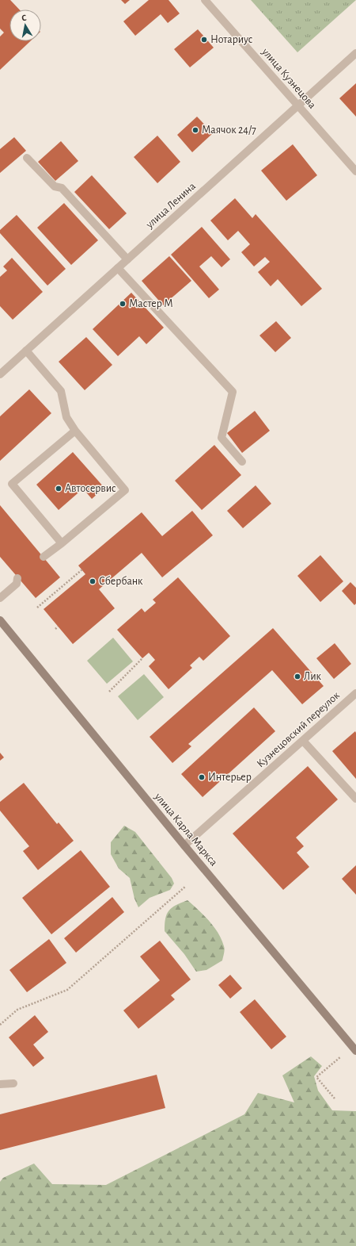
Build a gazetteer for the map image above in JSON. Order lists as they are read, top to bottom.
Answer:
{
  "streets": {
    "main road": ["улица Карла Маркса"],
    "street": ["улица Кузнецова", "улица Ленина", "Кузнецовский переулок"]
  },
  "crossings": [
    ["улица Кузнецова", "улица Ленина"],
    ["Кузнецовский переулок", "улица Карла Маркса"]
  ],
  "places": [
    "Нотариус",
    "Маячок 24/7",
    "Мастер М",
    "Автосервис",
    "Сбербанк",
    "Лик",
    "Интерьер"
  ],
  "north": "top"
}
